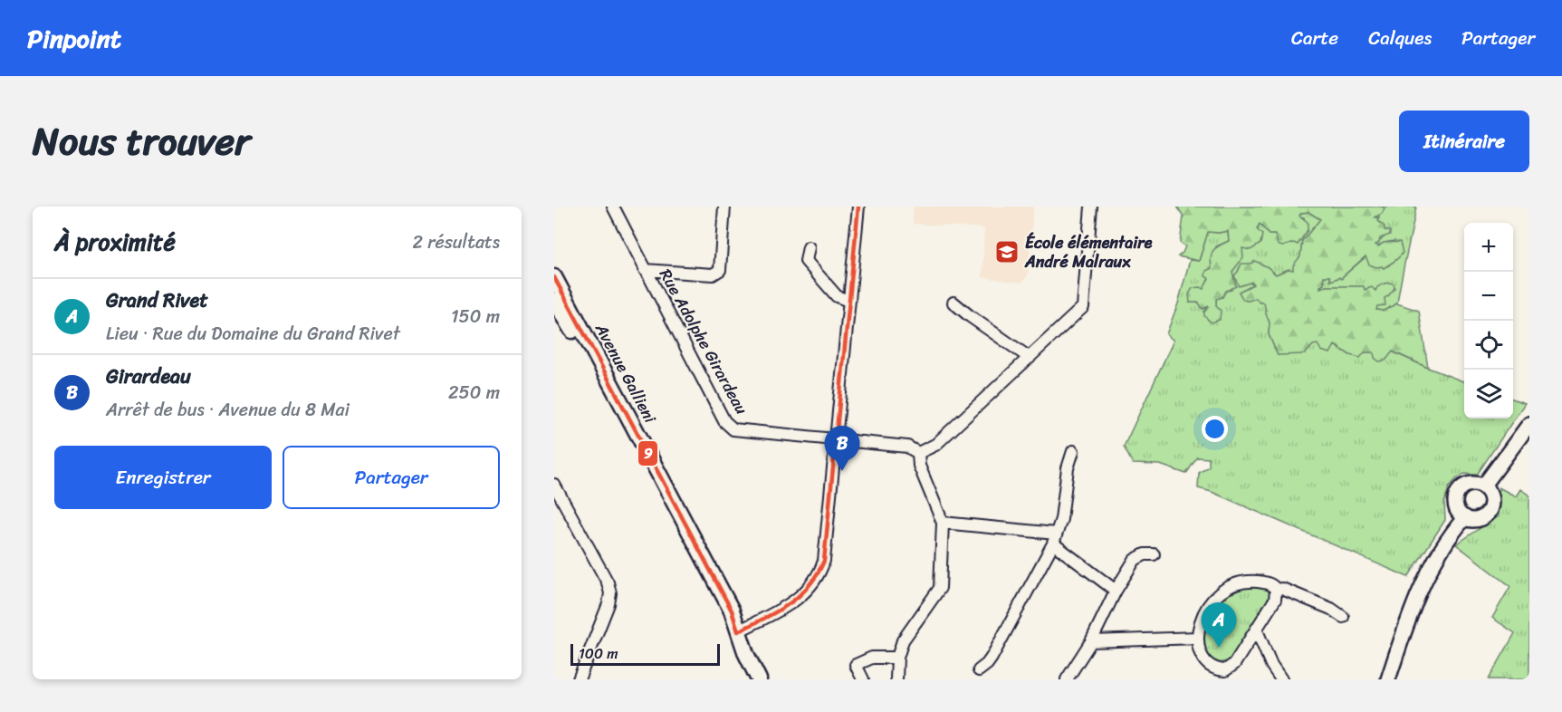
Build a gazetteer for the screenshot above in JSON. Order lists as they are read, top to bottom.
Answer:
{
  "streets": {
    "main road": ["Avenue Gallieni"],
    "street": ["Rue Adolphe Girardeau"]
  },
  "places": {
    "school or university": ["École élémentaire André Malraux"]
  },
  "lines": ["transit line 9"],
  "scale_bar": "100 m",
  "page": {
    "header": "Pinpoint",
    "nav": ["Carte", "Calques", "Partager"],
    "title": "Nous trouver",
    "buttons": [
      "Itinéraire",
      ["Enregistrer", "Partager"]
    ],
    "heading": ["À proximité", "2 résultats"],
    "map_buttons": ["+", "−"],
    "list": [
      {
        "mark": "A",
        "name": "Grand Rivet",
        "note": "Lieu · Rue du Domaine du Grand Rivet",
        "value": "150 m"
      },
      {
        "mark": "B",
        "name": "Girardeau",
        "note": "Arrêt de bus · Avenue du 8 Mai",
        "value": "250 m"
      }
    ],
    "pins": ["B", "A"],
    "scale": "100 m"
  }
}
